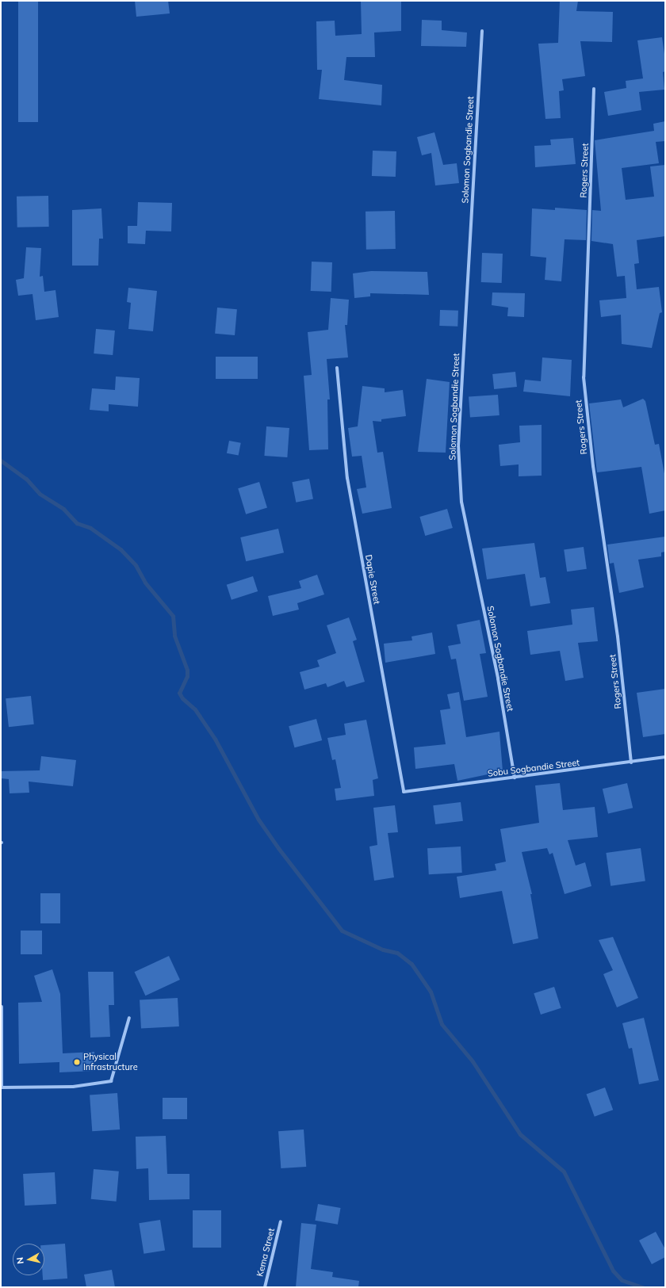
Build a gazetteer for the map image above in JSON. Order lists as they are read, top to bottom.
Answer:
{
  "streets": {
    "street": [
      "Solomon Sogbandie Street",
      "Rogers Street",
      "Dapie Street",
      "Sobu Sogbandie Street",
      "Kema Street"
    ]
  },
  "crossings": [
    ["Solomon Sogbandie Street", "Sobu Sogbandie Street"],
    ["Rogers Street", "Sobu Sogbandie Street"],
    ["Dapie Street", "Sobu Sogbandie Street"]
  ],
  "places": ["Physical Infrastructure"],
  "north": "left"
}
